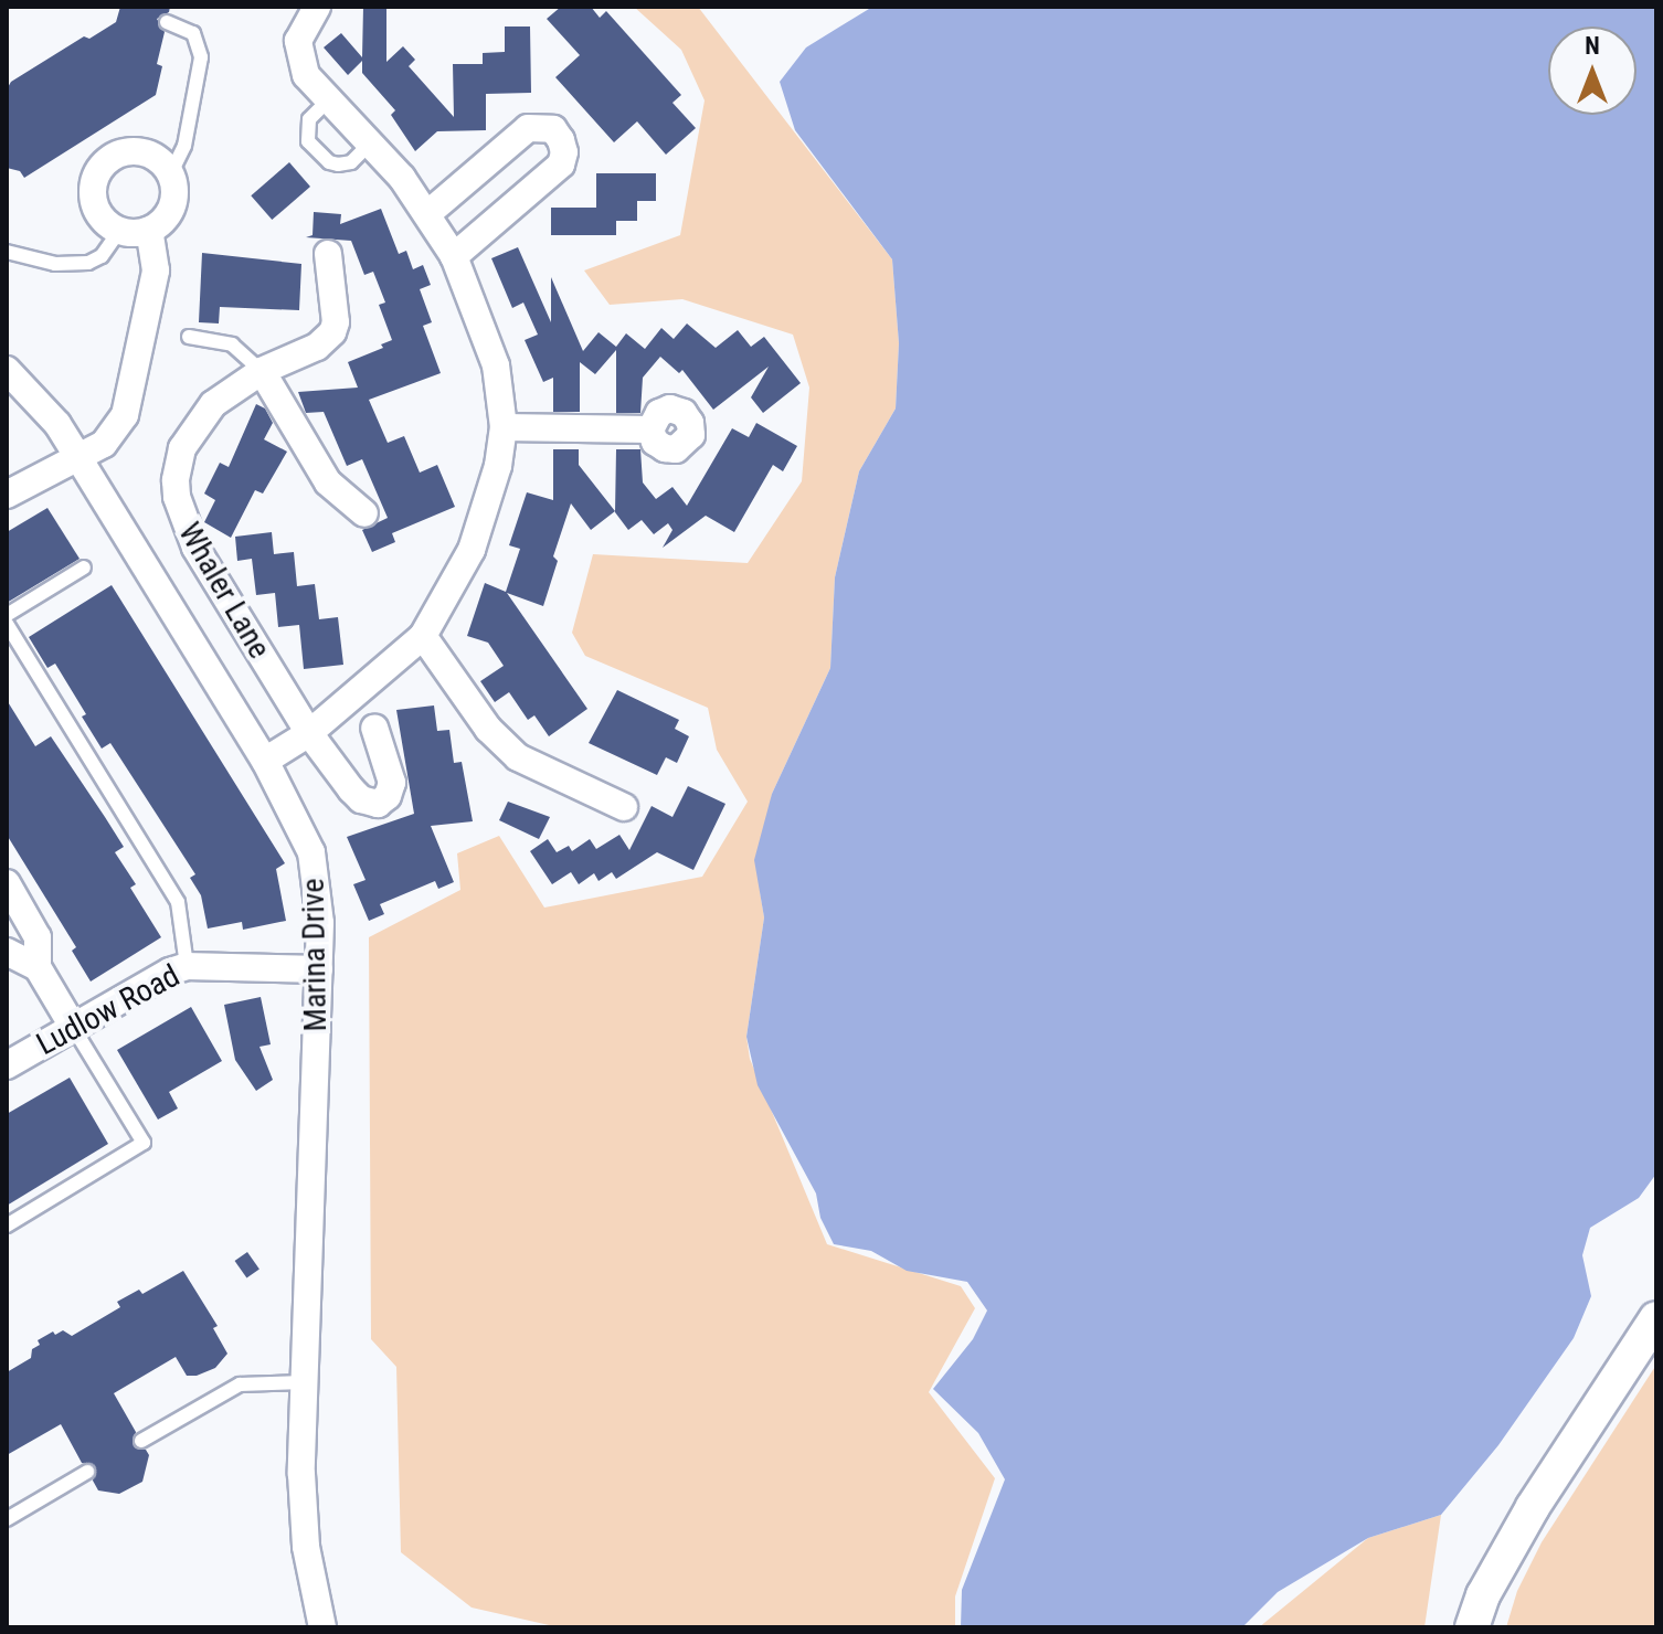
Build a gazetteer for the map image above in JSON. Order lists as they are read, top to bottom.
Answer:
{
  "streets": {
    "street": ["Whaler Lane", "Marina Drive", "Ludlow Road"]
  },
  "crossings": [
    ["Marina Drive", "Ludlow Road"]
  ],
  "north": "top"
}
